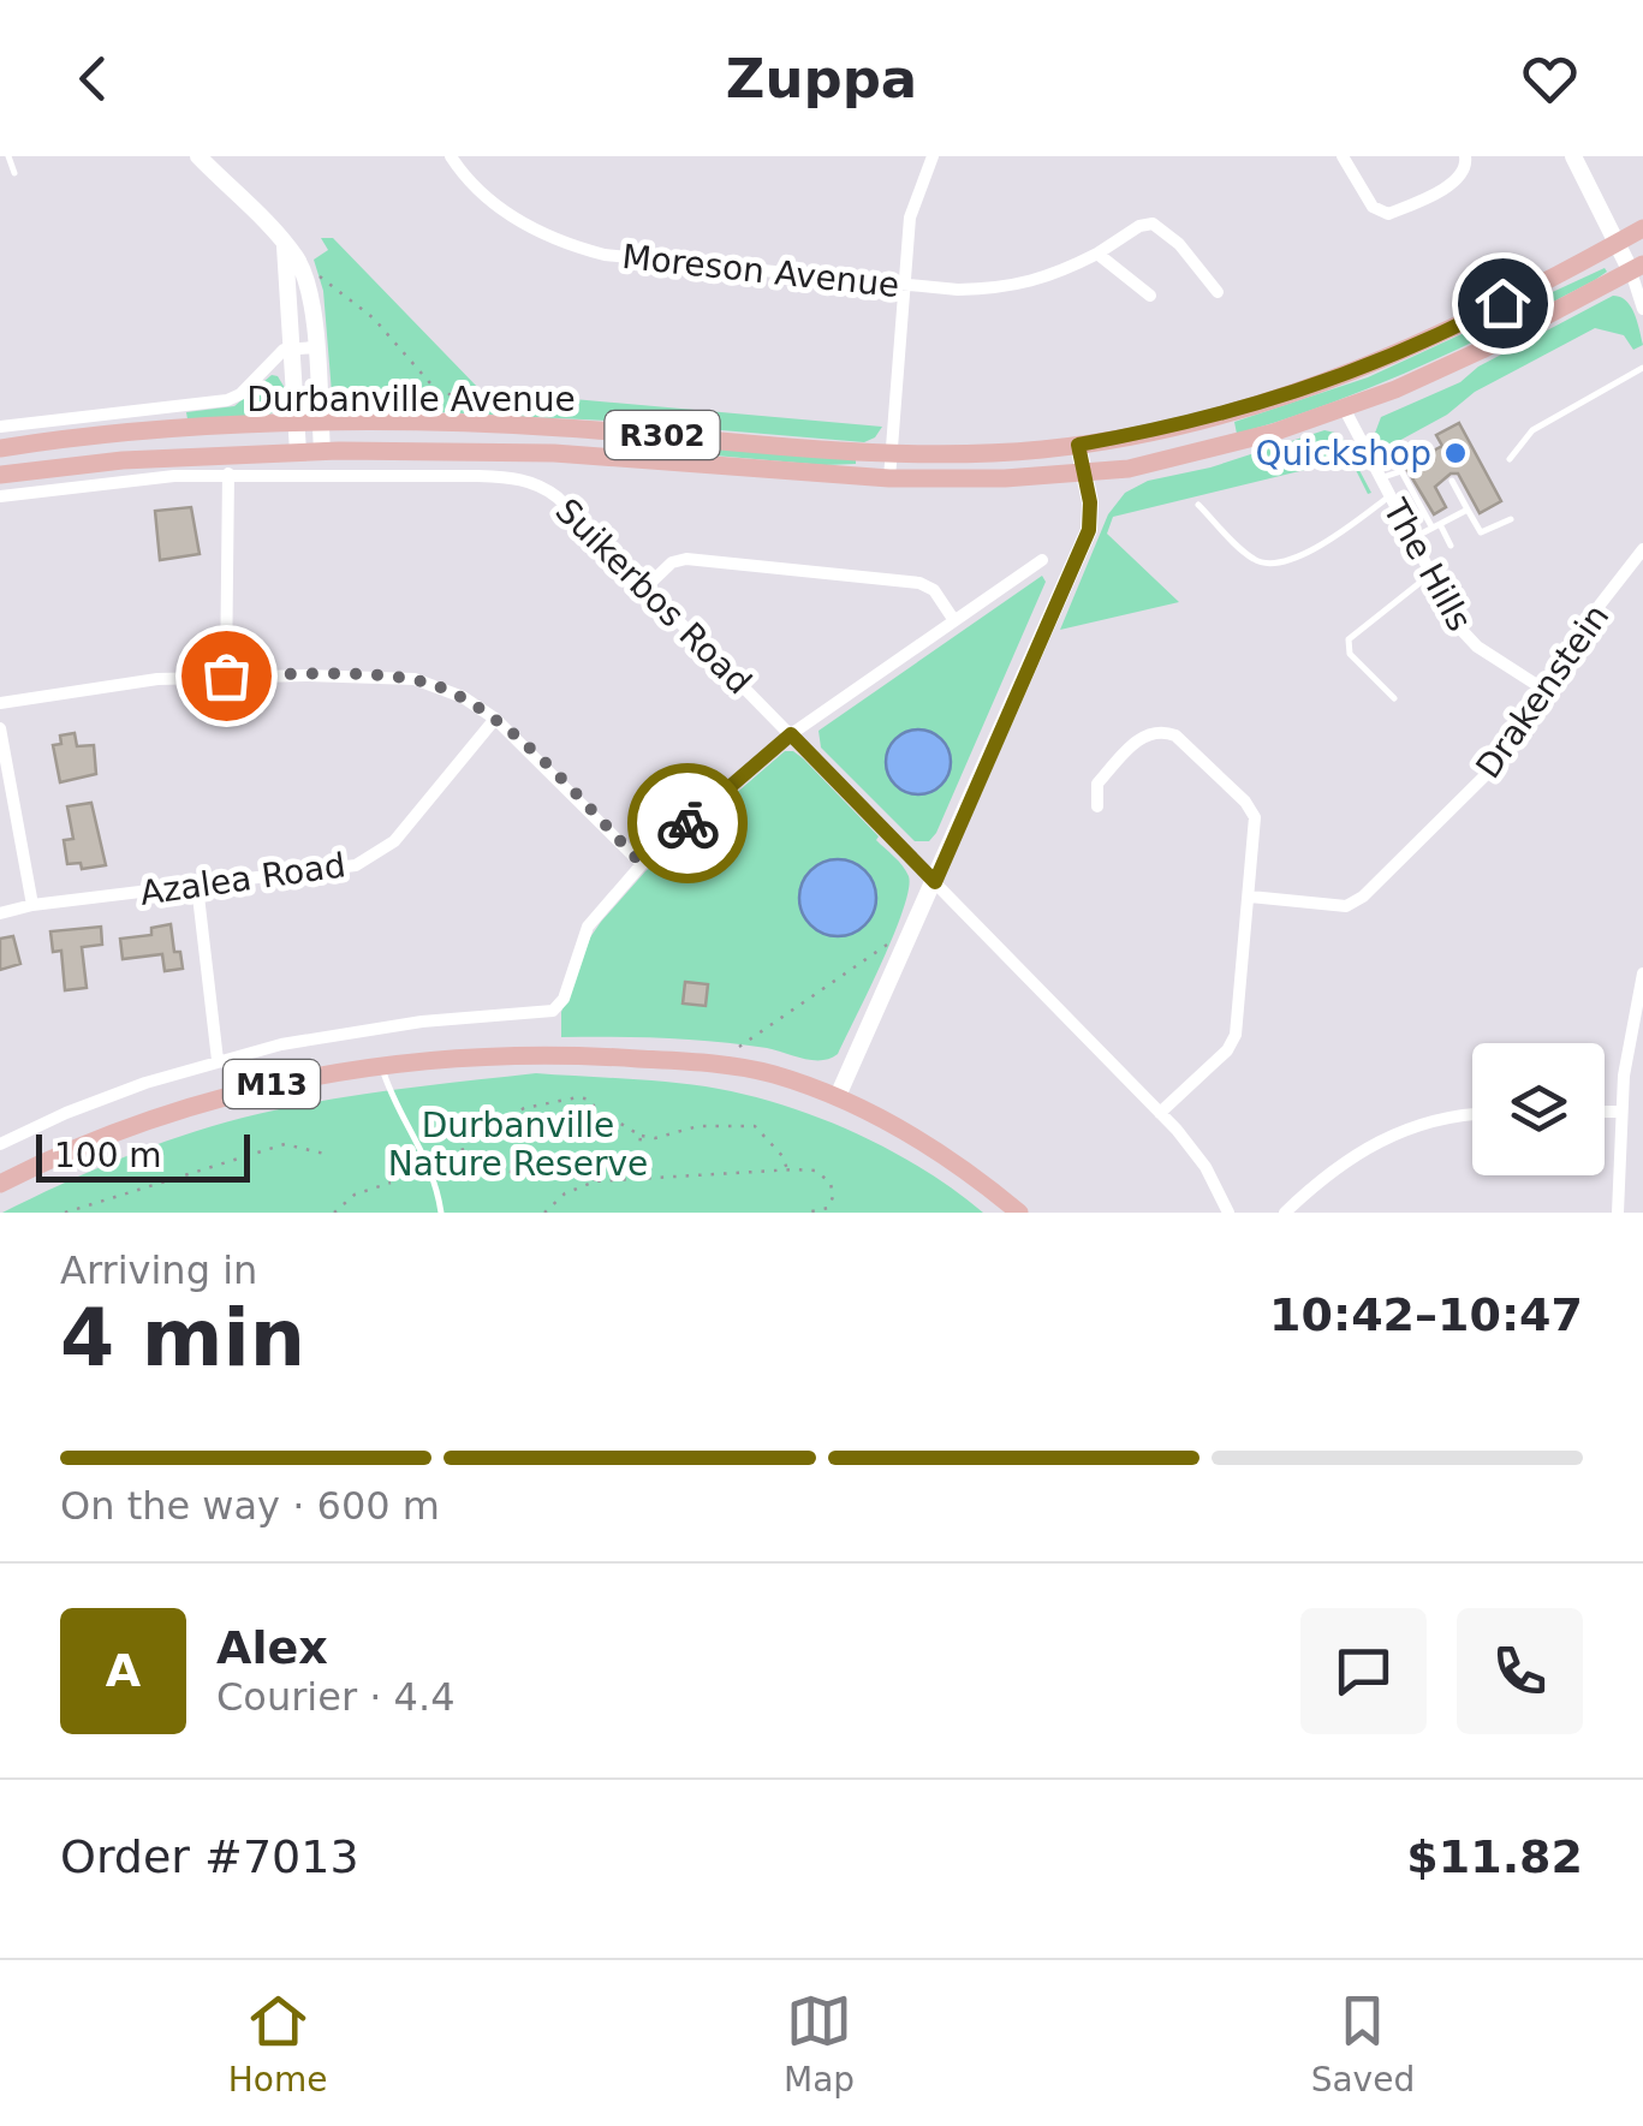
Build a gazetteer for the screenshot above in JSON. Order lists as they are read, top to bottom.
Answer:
{
  "streets": {
    "main road": ["Durbanville Avenue", "R302", "M13"],
    "street": [
      "Moreson Avenue",
      "The Hills",
      "Suikerbos Road",
      "Drakenstein",
      "Azalea Road"
    ]
  },
  "crossings": [
    ["Durbanville Avenue", "The Hills"],
    ["The Hills", "Drakenstein"]
  ],
  "parks": ["Durbanville Nature Reserve"],
  "places": ["Quickshop"],
  "scale_bar": "100 m",
  "page": {
    "header": "Zuppa",
    "scale": "100 m",
    "heading": ["4 min", "Arriving in", "10:42–10:47"],
    "panel": [
      "Alex",
      "Courier · 4.4",
      "Order #7013",
      "$11.82"
    ],
    "bar": "On the way · 600 m",
    "round": "A",
    "tabs": ["Home", "Map", "Saved"]
  }
}
